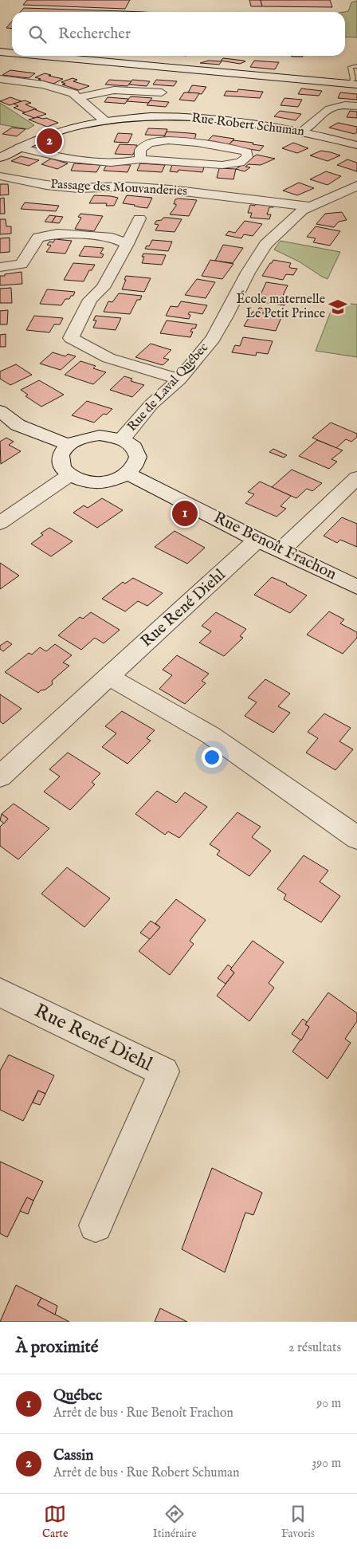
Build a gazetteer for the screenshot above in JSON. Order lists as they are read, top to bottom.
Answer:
{
  "streets": {
    "street": [
      "Rue Robert Schuman",
      "Passage des Mouvanderies",
      "Rue de Laval Québec",
      "Rue Benoît Frachon",
      "Rue René Diehl"
    ]
  },
  "crossings": [
    ["Passage des Mouvanderies", "Rue de Laval Québec"],
    ["Rue de Laval Québec", "Rue Benoît Frachon"],
    ["Rue Benoît Frachon", "Rue René Diehl"]
  ],
  "places": {
    "school or university": ["École maternelle Le Petit Prince"]
  },
  "page": {
    "search": "Rechercher",
    "pins": ["2", "1"],
    "heading": ["À proximité", "2 résultats"],
    "list": [
      {
        "mark": "1",
        "name": "Québec",
        "note": "Arrêt de bus · Rue Benoît Frachon",
        "value": "90 m"
      },
      {
        "mark": "2",
        "name": "Cassin",
        "note": "Arrêt de bus · Rue Robert Schuman",
        "value": "390 m"
      }
    ],
    "nav": ["Carte", "Itinéraire", "Favoris"]
  }
}
